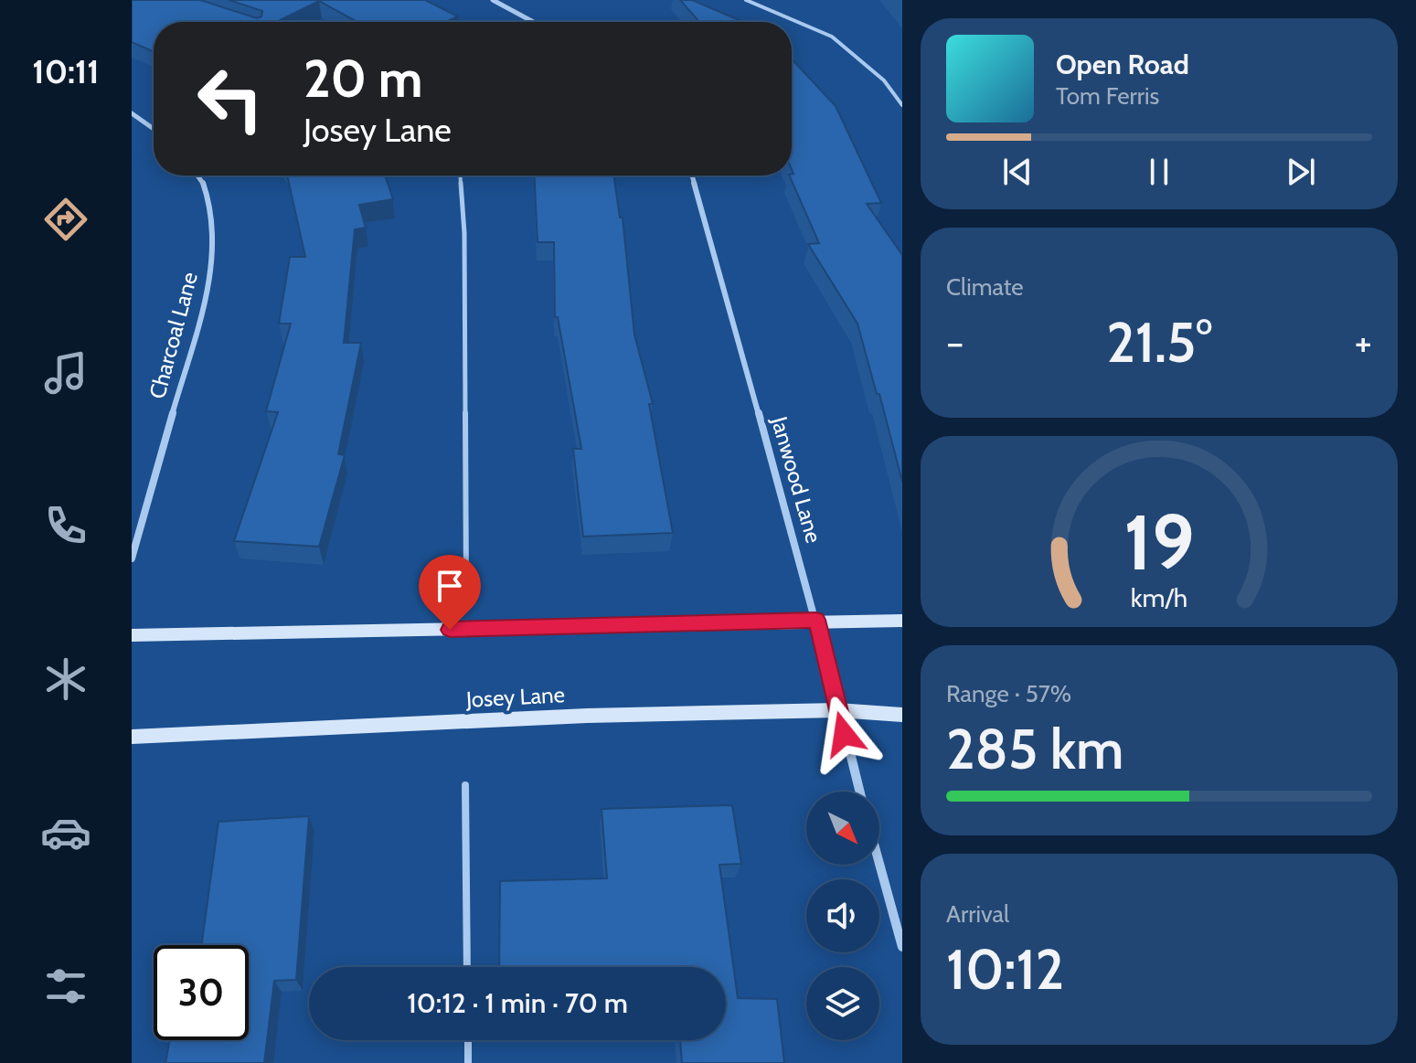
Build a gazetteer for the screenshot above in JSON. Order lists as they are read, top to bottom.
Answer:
{
  "streets": {
    "main road": ["Josey Lane"],
    "street": ["Charcoal Lane", "Janwood Lane"]
  },
  "crossings": [
    ["Janwood Lane", "Josey Lane"]
  ],
  "north": "bottom right",
  "page": {
    "tabs": "10:11",
    "turn": ["20 m", "Josey Lane"],
    "song": ["Open Road", "Tom Ferris"],
    "tile": [
      "Climate",
      ["Range · 57%", "285 km"],
      ["Arrival", "10:12"]
    ],
    "heat": ["−", "21.5°", "+"],
    "limit": "30",
    "trip": "10:12 · 1 min · 70 m",
    "gauge": ["19", "km/h"]
  }
}
